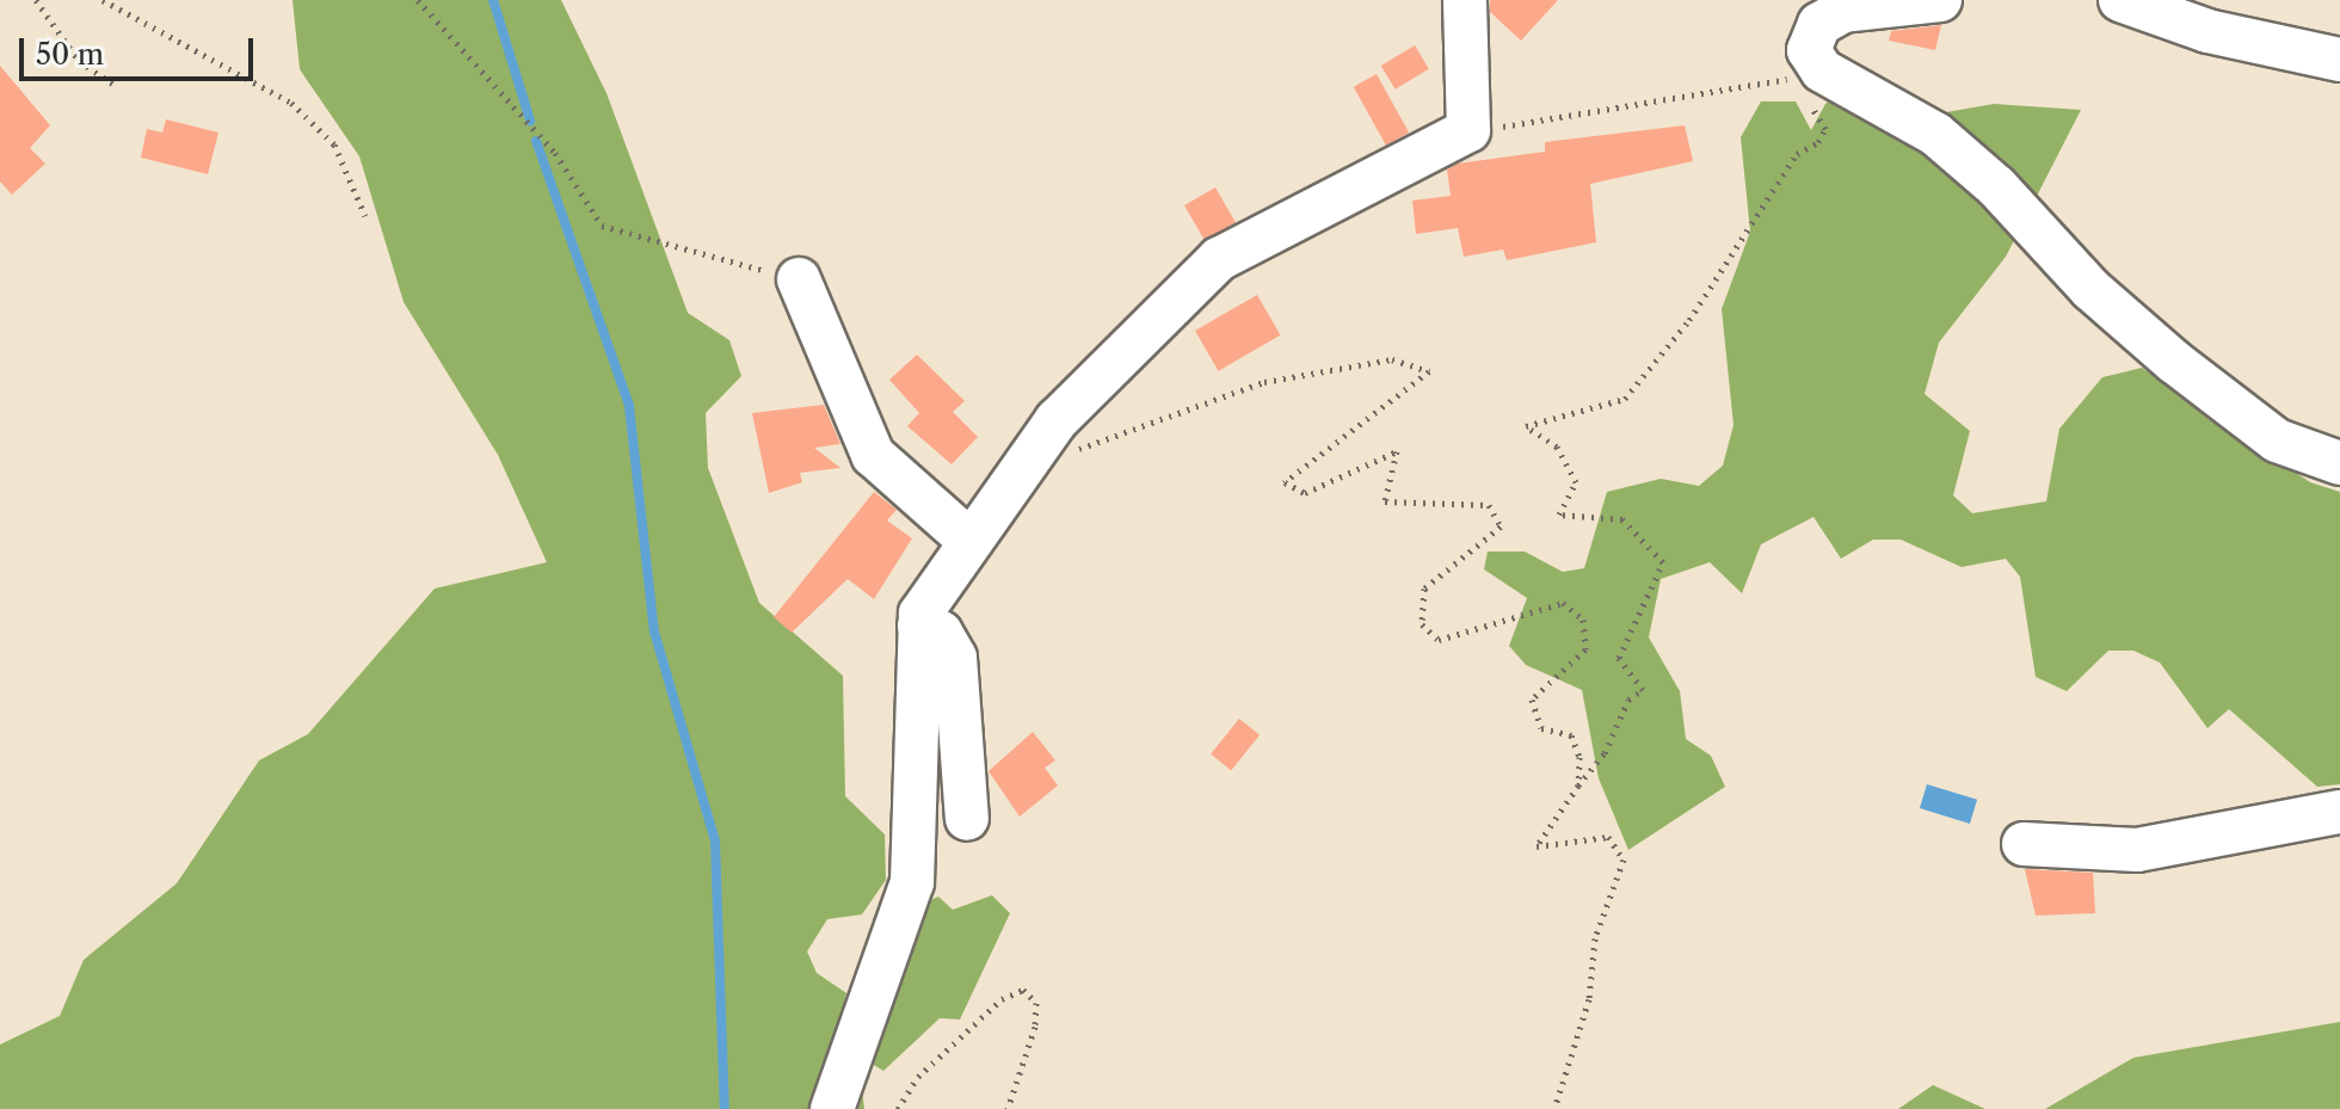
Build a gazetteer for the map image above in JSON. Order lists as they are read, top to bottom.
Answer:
{
  "scale_bar": "50 m"
}
